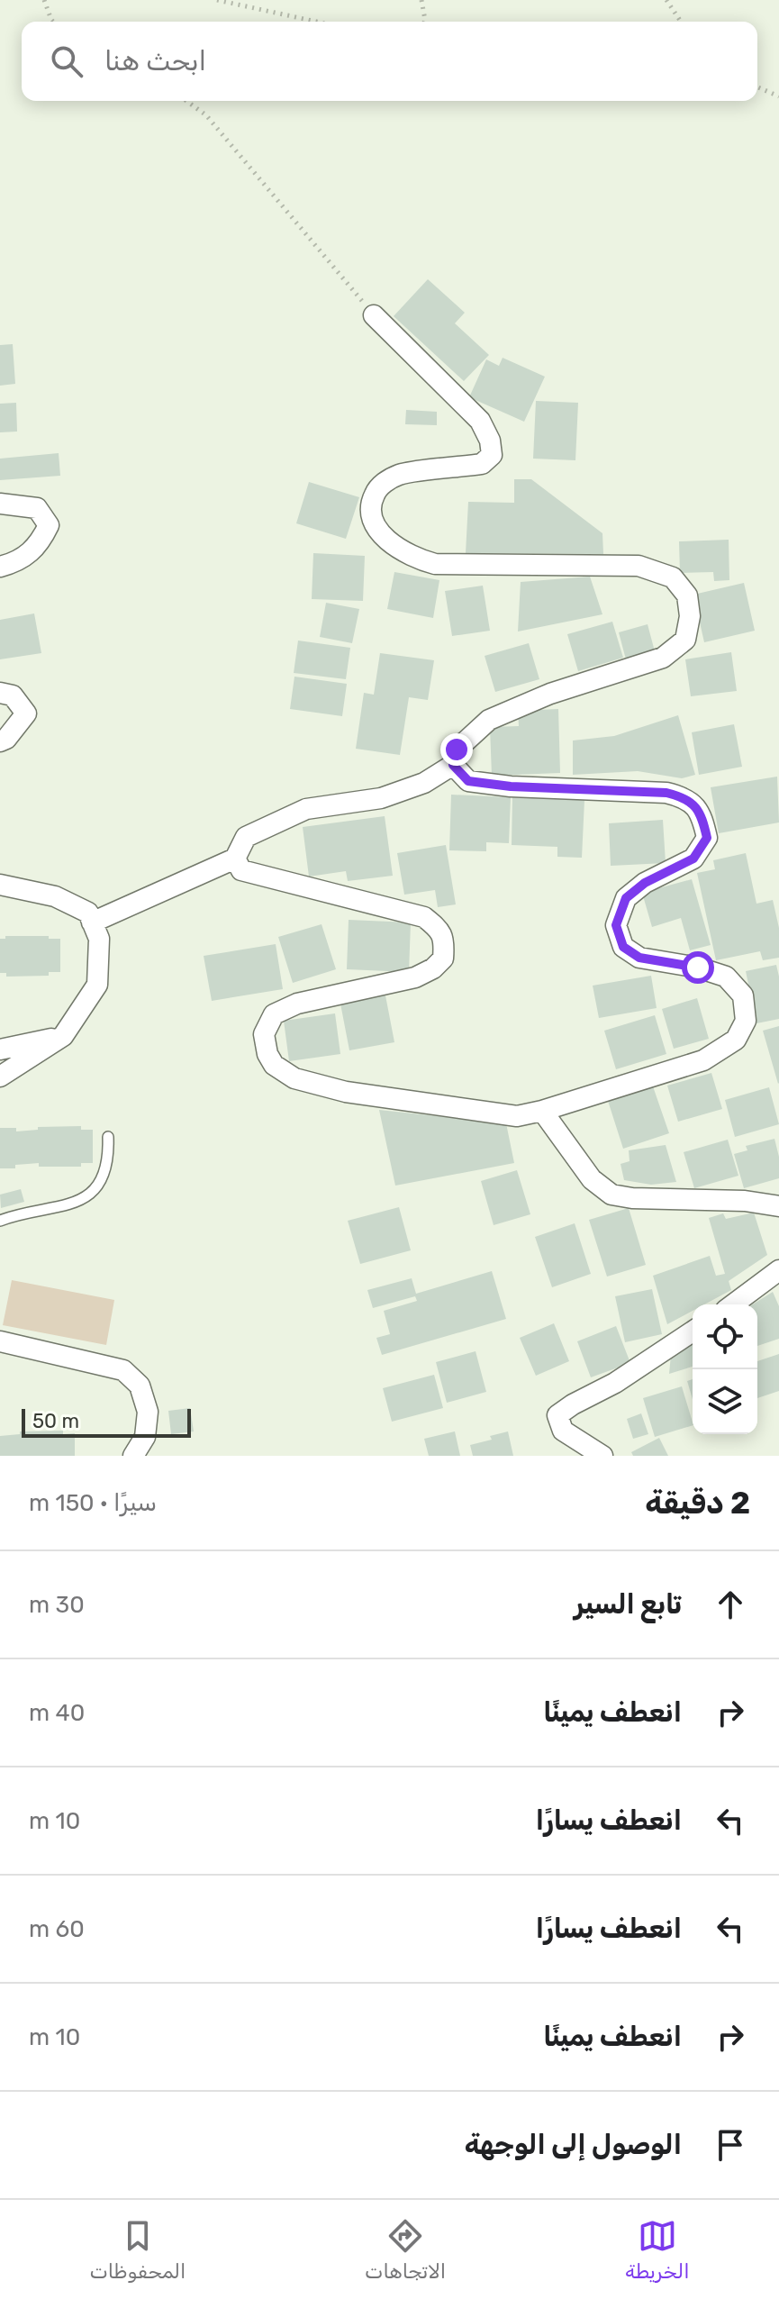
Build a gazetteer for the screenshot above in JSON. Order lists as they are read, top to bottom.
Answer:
{
  "scale_bar": "50 m",
  "page": {
    "search": "ابحث هنا",
    "scale": "50 m",
    "heading": ["2 دقيقة", "سيرًا · 150 m"],
    "list": [
      ["تابع السير", "30 m"],
      ["انعطف يمينًا", "40 m"],
      ["انعطف يسارًا", "10 m"],
      ["انعطف يسارًا", "60 m"],
      ["انعطف يمينًا", "10 m"],
      "الوصول إلى الوجهة"
    ],
    "nav": ["الخريطة", "الاتجاهات", "المحفوظات"]
  }
}
